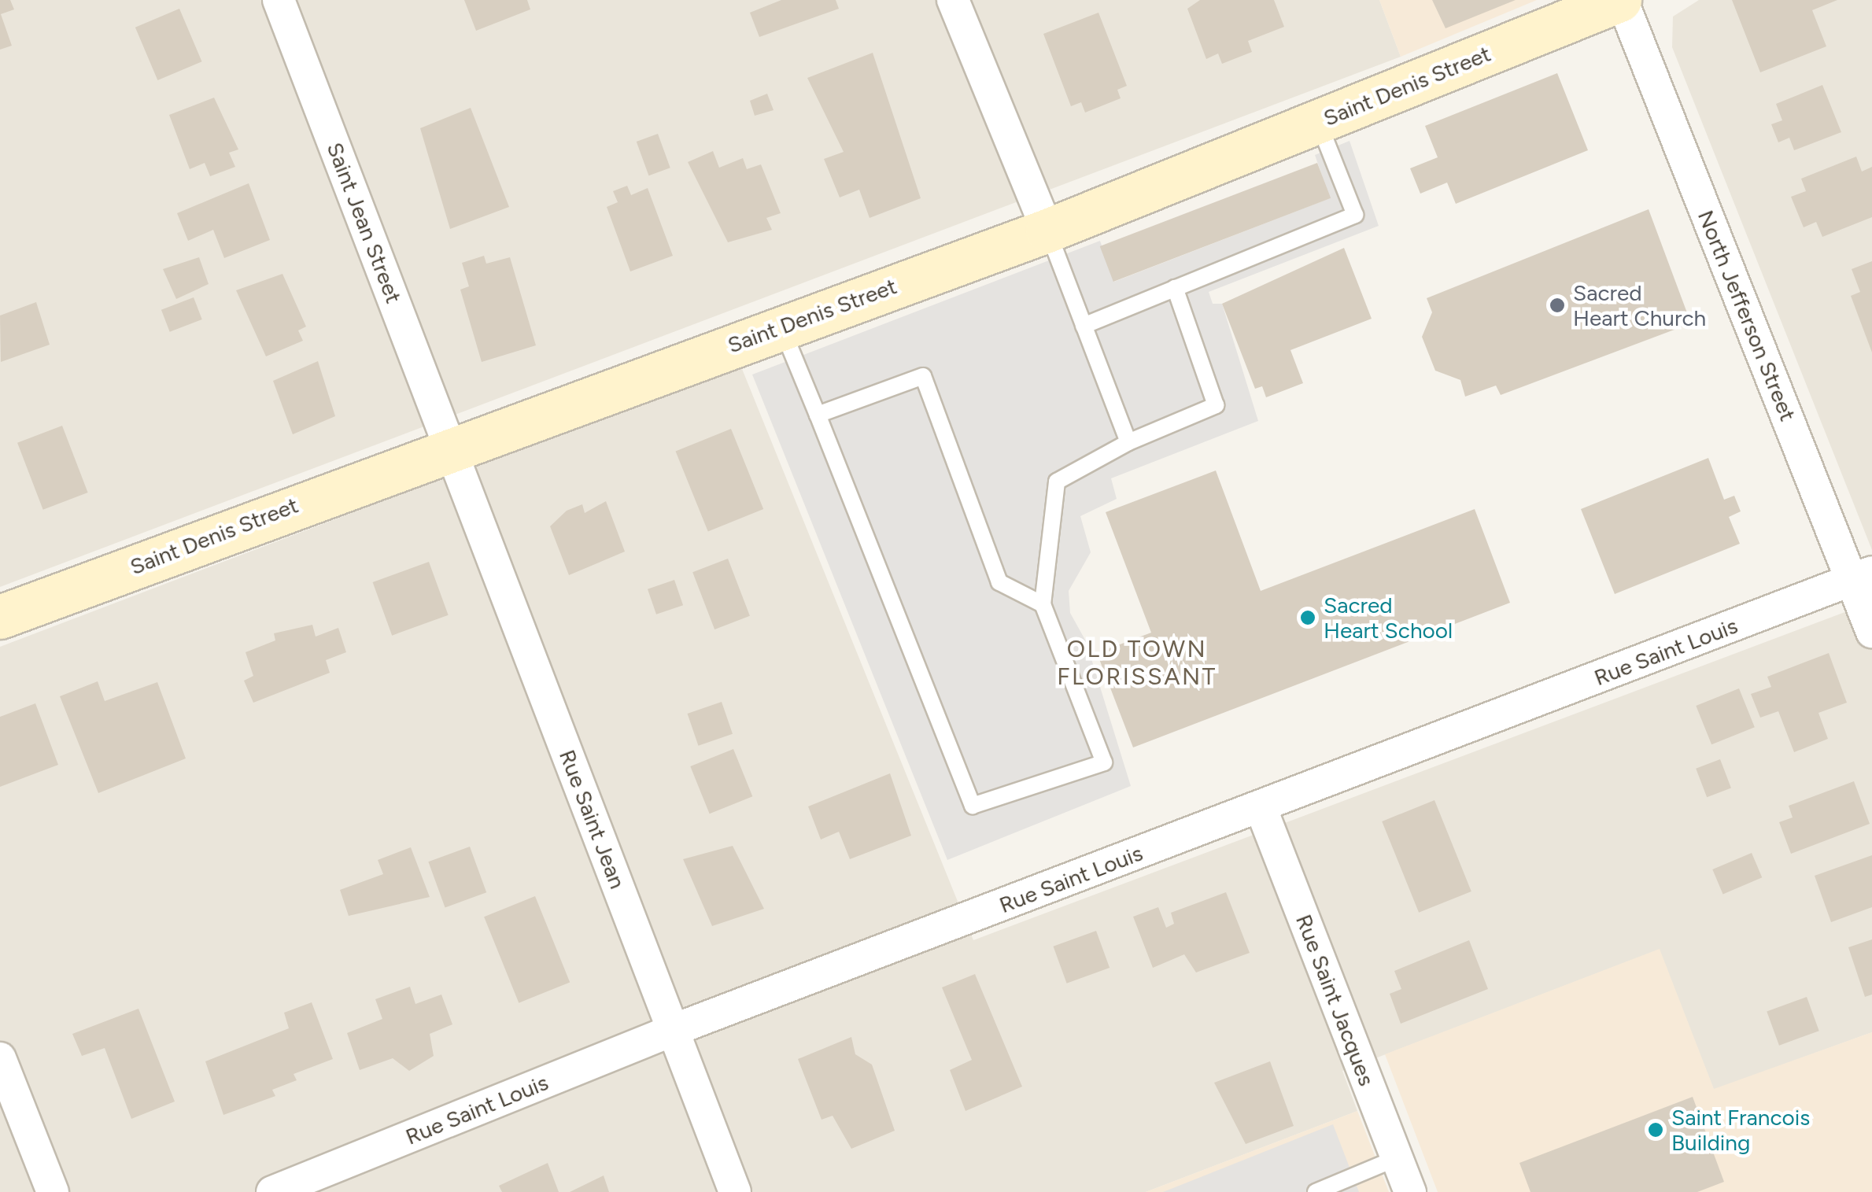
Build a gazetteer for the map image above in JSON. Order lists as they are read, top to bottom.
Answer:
{
  "streets": {
    "street": [
      "Saint Denis Street",
      "Saint Jean Street",
      "North Jefferson Street",
      "Rue Saint Louis",
      "Rue Saint Jean",
      "Rue Saint Jacques"
    ]
  },
  "crossings": [
    ["Saint Denis Street", "Saint Jean Street"],
    ["Saint Denis Street", "North Jefferson Street"],
    ["Saint Denis Street", "Rue Saint Jean"],
    ["Saint Jean Street", "Rue Saint Jean"],
    ["North Jefferson Street", "Rue Saint Louis"],
    ["Rue Saint Louis", "Rue Saint Jean"],
    ["Rue Saint Louis", "Rue Saint Jacques"]
  ],
  "districts": ["OLD TOWN FLORISSANT"],
  "places": ["Sacred Heart Church", "Sacred Heart School", "Saint Francois Building"]
}
